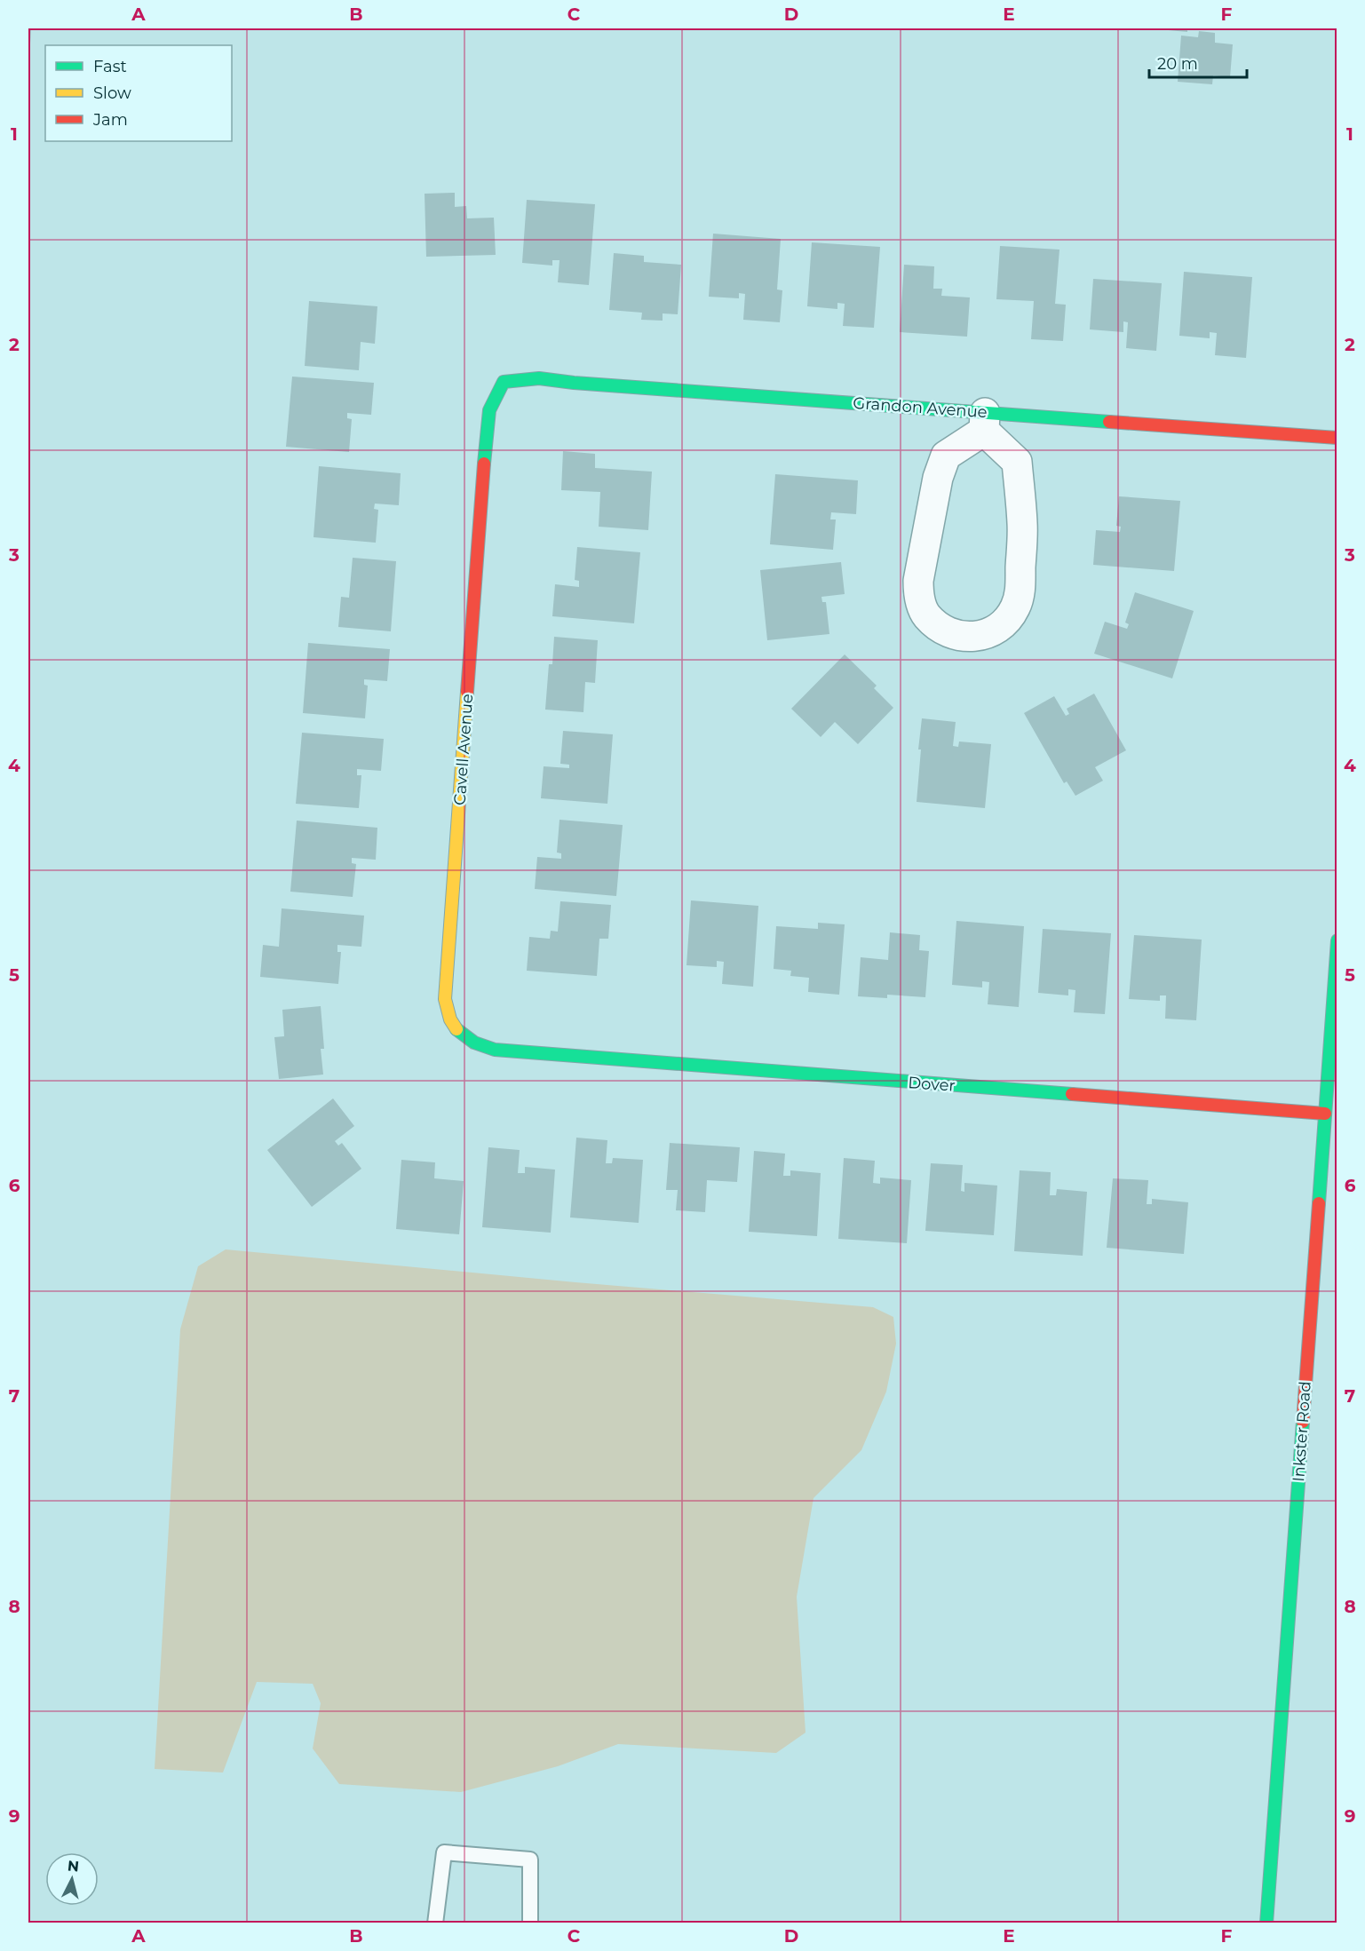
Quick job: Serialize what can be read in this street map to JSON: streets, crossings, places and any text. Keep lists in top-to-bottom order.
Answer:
{
  "streets": {
    "street": [
      "Grandon Avenue",
      "Cavell Avenue",
      "Dover",
      "Inkster Road"
    ]
  },
  "crossings": [
    ["Grandon Avenue", "Cavell Avenue"],
    ["Cavell Avenue", "Dover"],
    ["Dover", "Inkster Road"]
  ],
  "legend": ["Fast", "Slow", "Jam"],
  "scale_bar": "20 m",
  "north": "top",
  "grid": {
    "columns": [
      "A",
      "B",
      "C",
      "D",
      "E",
      "F"
    ],
    "rows": [
      "1",
      "2",
      "3",
      "4",
      "5",
      "6",
      "7",
      "8",
      "9"
    ]
  }
}
